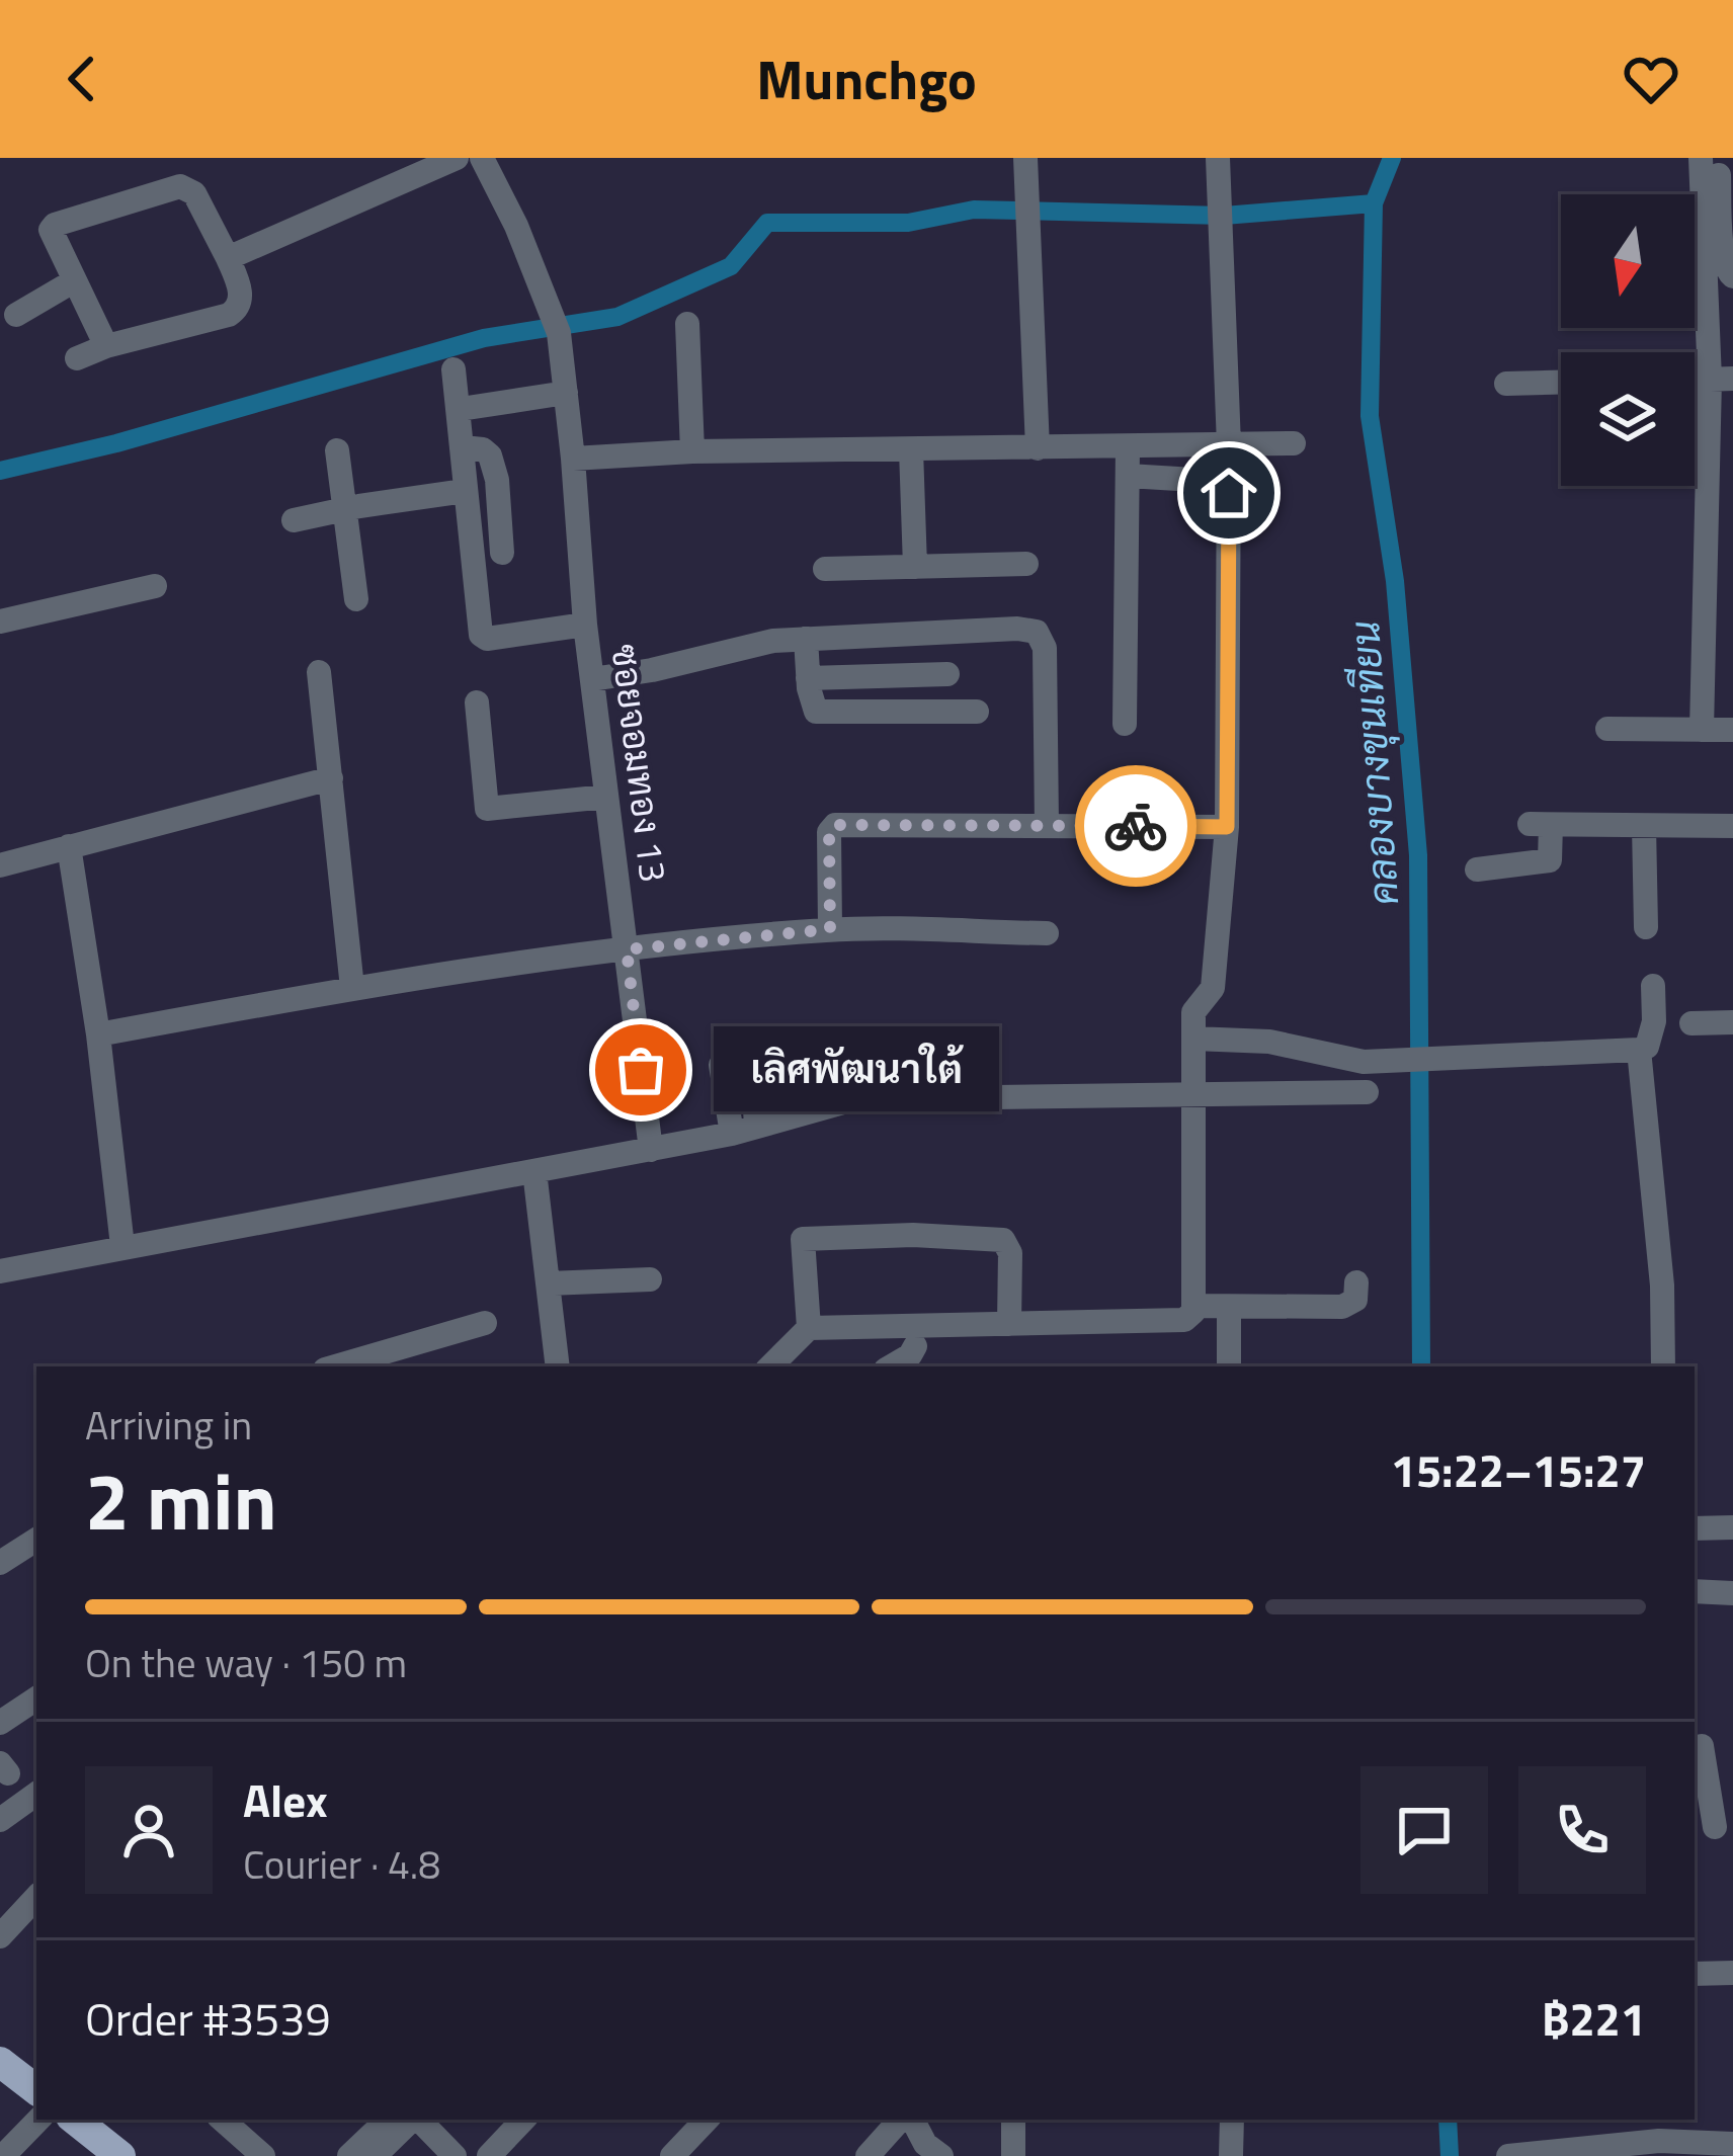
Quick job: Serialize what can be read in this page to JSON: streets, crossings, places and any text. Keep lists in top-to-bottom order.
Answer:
{
  "streets": {
    "street": ["ซอยจอมทอง 13"]
  },
  "water": ["คลองบางขุนเทียน"],
  "places": ["เลิศพัฒนาใต้"],
  "north": "bottom",
  "page": {
    "header": "Munchgo",
    "bubble": "เลิศพัฒนาใต้",
    "heading": ["2 min", "Arriving in", "15:22–15:27"],
    "panel": [
      "Alex",
      "Courier · 4.8",
      "Order #3539",
      "฿221"
    ],
    "bar": "On the way · 150 m"
  }
}
